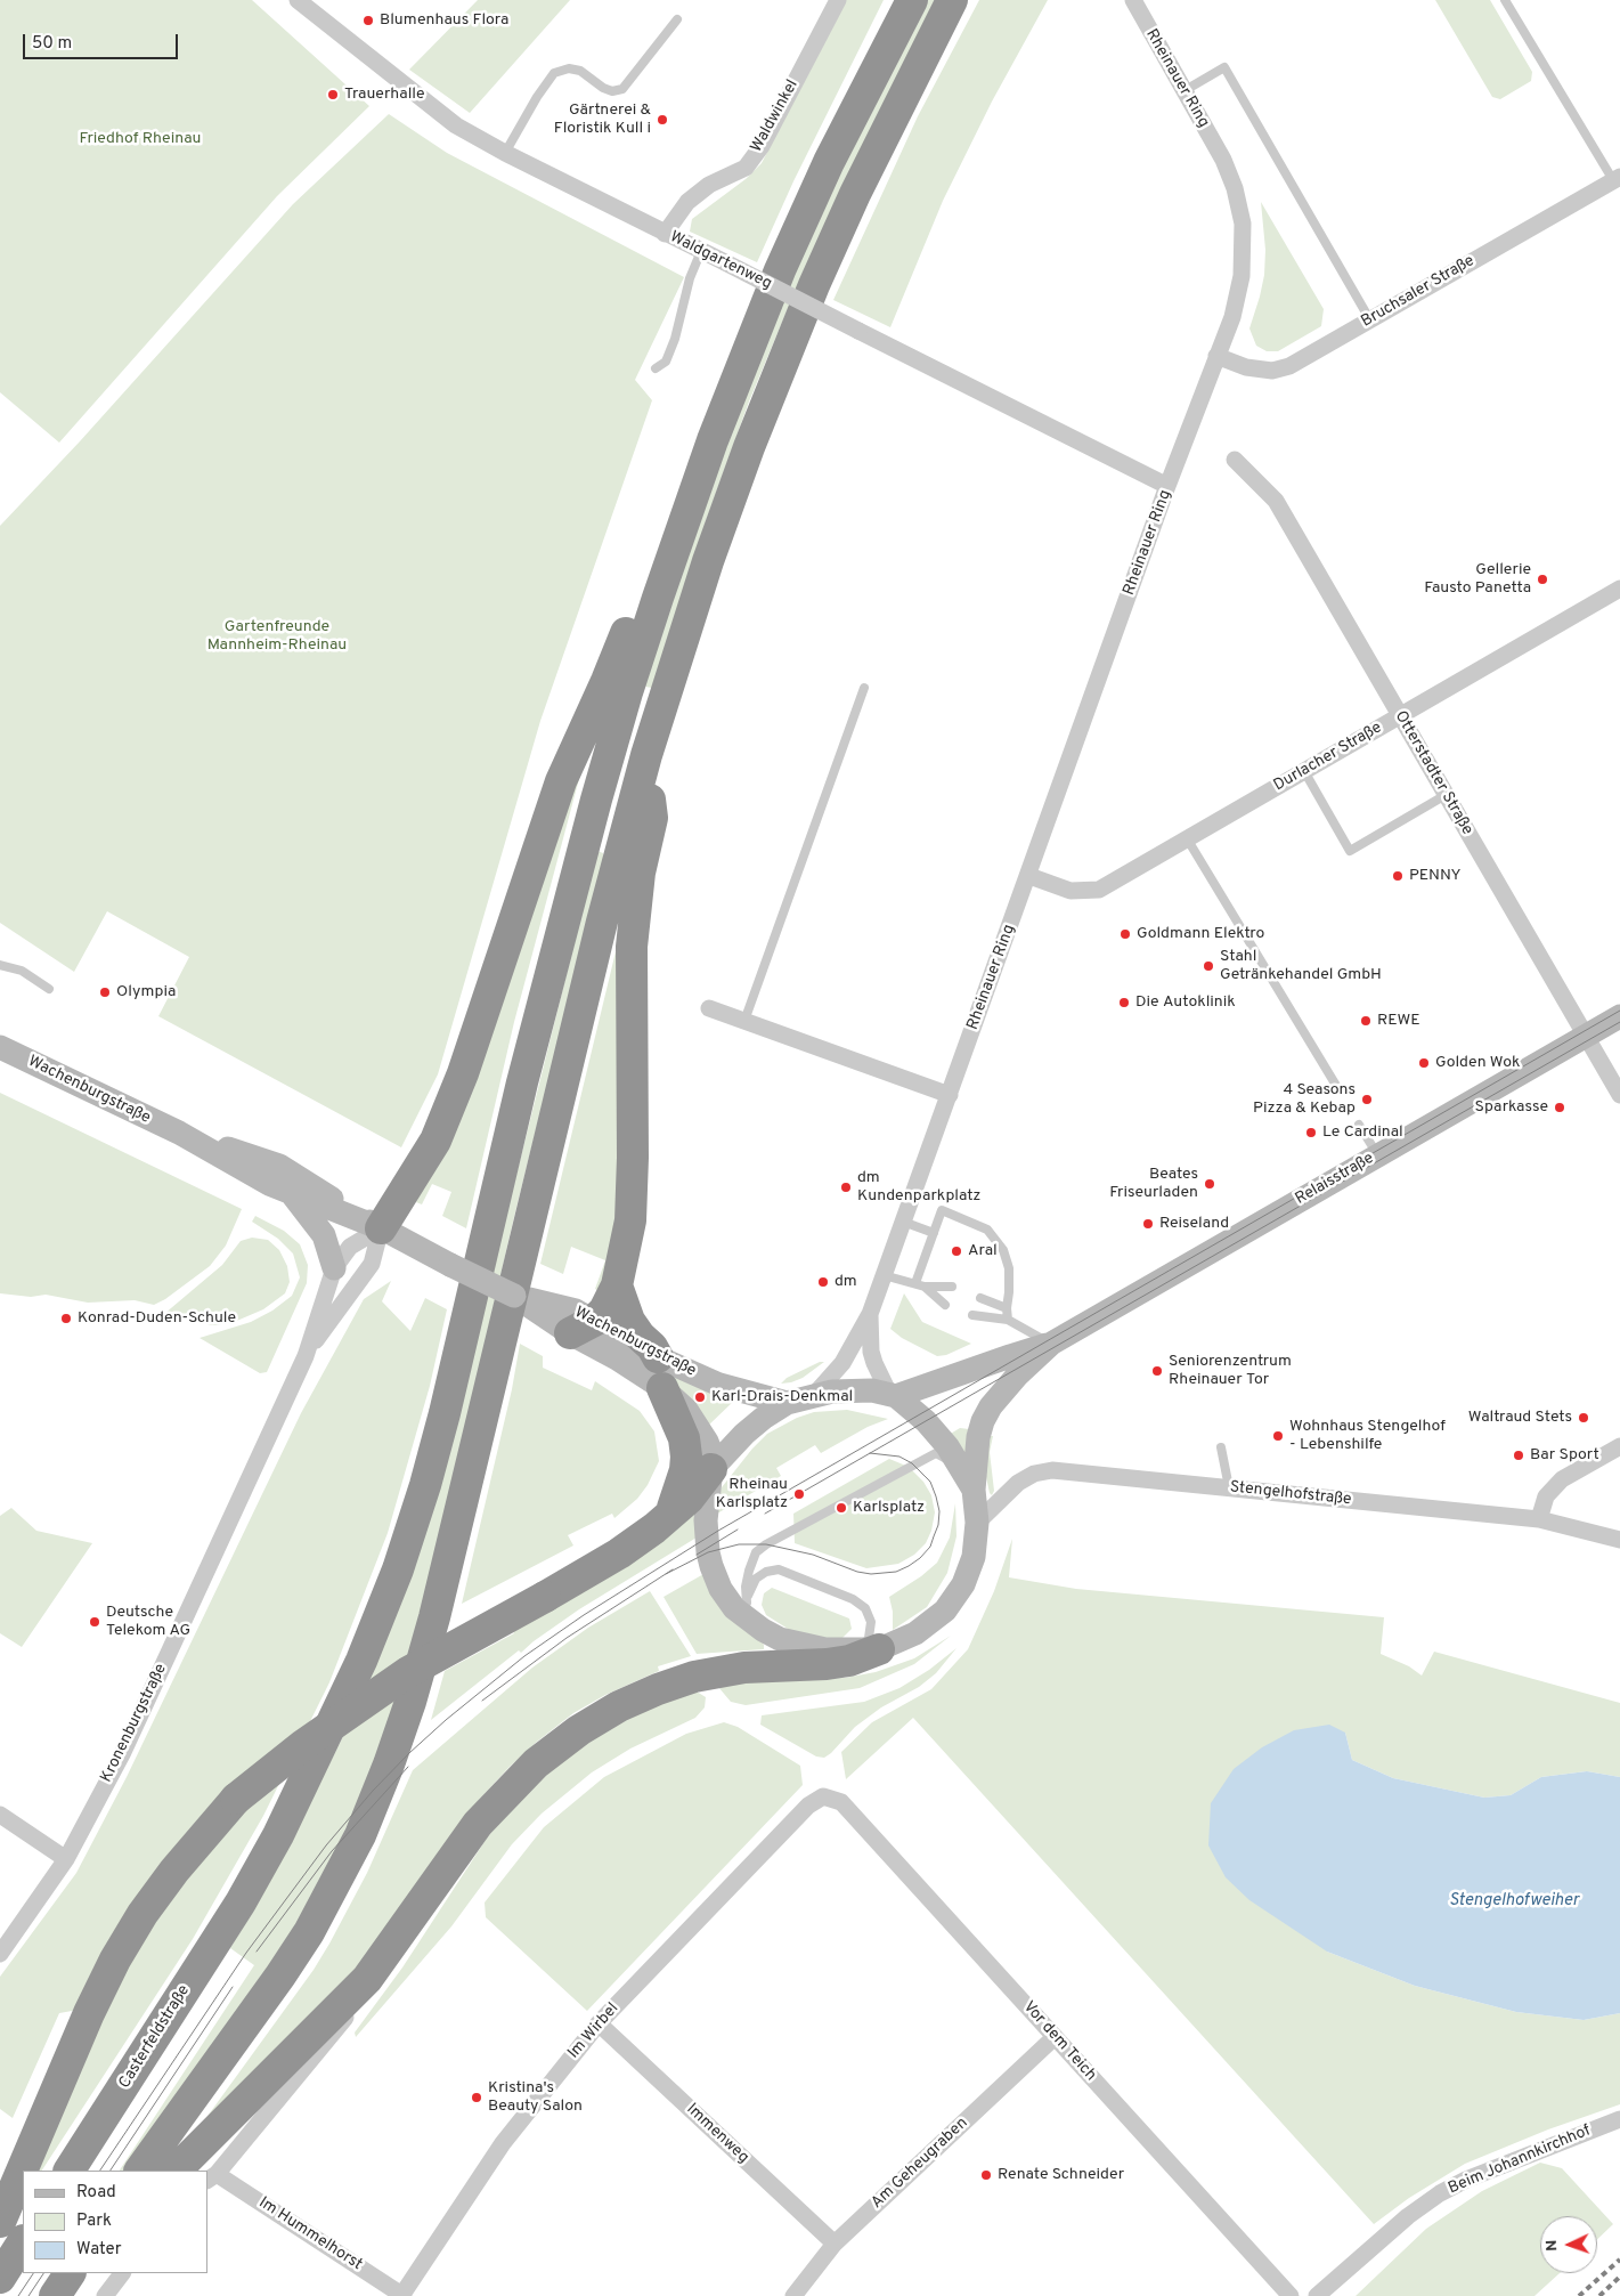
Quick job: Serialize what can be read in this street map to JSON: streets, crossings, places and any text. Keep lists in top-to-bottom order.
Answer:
{
  "streets": {
    "highway": ["Casterfeldstraße"],
    "main road": ["Wachenburgstraße", "Relaisstraße"],
    "street": [
      "Rheinauer Ring",
      "Waldwinkel",
      "Waldgartenweg",
      "Bruchsaler Straße",
      "Durlacher Straße",
      "Otterstadter Straße",
      "Stengelhofstraße",
      "Kronenburgstraße",
      "Im Wirbel",
      "Vor dem Teich",
      "Immenweg",
      "Beim Johannkirchhof",
      "Am Geheugraben",
      "Im Hummelhorst"
    ]
  },
  "crossings": [
    ["Rheinauer Ring", "Waldgartenweg"],
    ["Rheinauer Ring", "Bruchsaler Straße"],
    ["Rheinauer Ring", "Durlacher Straße"],
    ["Rheinauer Ring", "Relaisstraße"],
    ["Waldwinkel", "Waldgartenweg"],
    ["Durlacher Straße", "Otterstadter Straße"],
    ["Otterstadter Straße", "Relaisstraße"],
    ["Wachenburgstraße", "Kronenburgstraße"],
    ["Im Wirbel", "Vor dem Teich"],
    ["Im Wirbel", "Immenweg"],
    ["Im Wirbel", "Im Hummelhorst"],
    ["Vor dem Teich", "Am Geheugraben"],
    ["Immenweg", "Am Geheugraben"]
  ],
  "water": ["Stengelhofweiher"],
  "parks": ["Friedhof Rheinau", "Gartenfreunde Mannheim-Rheinau"],
  "places": [
    "Blumenhaus Flora",
    "Trauerhalle",
    "Gärtnerei & Floristik Kull i",
    "Gellerie Fausto Panetta",
    "PENNY",
    "Goldmann Elektro",
    "Stahl Getränkehandel GmbH",
    "Olympia",
    "Die Autoklinik",
    "REWE",
    "Golden Wok",
    "4 Seasons Pizza & Kebap",
    "Sparkasse",
    "Le Cardinal",
    "Beates Friseurladen",
    "dm Kundenparkplatz",
    "Reiseland",
    "Aral",
    "dm",
    "Konrad-Duden-Schule",
    "Seniorenzentrum Rheinauer Tor",
    "Karl-Drais-Denkmal",
    "Waltraud Stets",
    "Wohnhaus Stengelhof - Lebenshilfe",
    "Bar Sport",
    "Rheinau Karlsplatz",
    "Karlsplatz",
    "Deutsche Telekom AG",
    "Kristina's Beauty Salon",
    "Renate Schneider"
  ],
  "legend": ["Road", "Park", "Water"],
  "scale_bar": "50 m",
  "north": "left"
}
